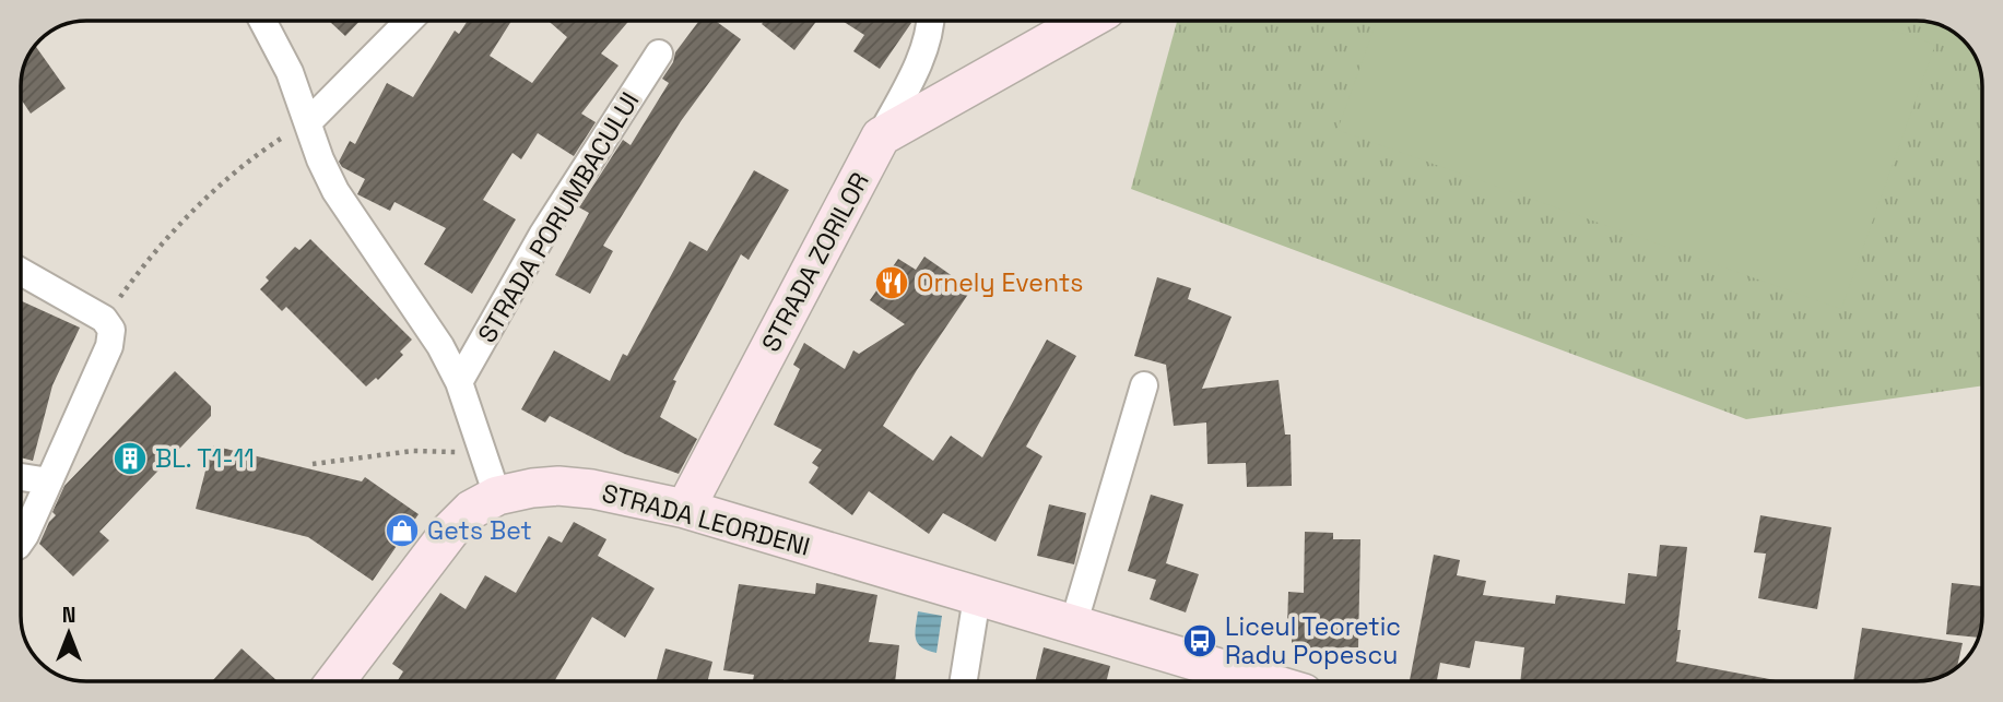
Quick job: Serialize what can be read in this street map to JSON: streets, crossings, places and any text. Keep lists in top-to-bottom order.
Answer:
{
  "streets": {
    "main road": ["STRADA ZORILOR", "STRADA LEORDENI"],
    "street": ["STRADA PORUMBACULUI"]
  },
  "crossings": [
    ["STRADA PORUMBACULUI", "STRADA LEORDENI"],
    ["STRADA ZORILOR", "STRADA LEORDENI"]
  ],
  "places": {
    "restaurant": ["Ornely Events"],
    "building": ["BL. T1-11"],
    "shop": ["Gets Bet"],
    "bus stop": ["Liceul Teoretic Radu Popescu"]
  },
  "north": "top"
}
